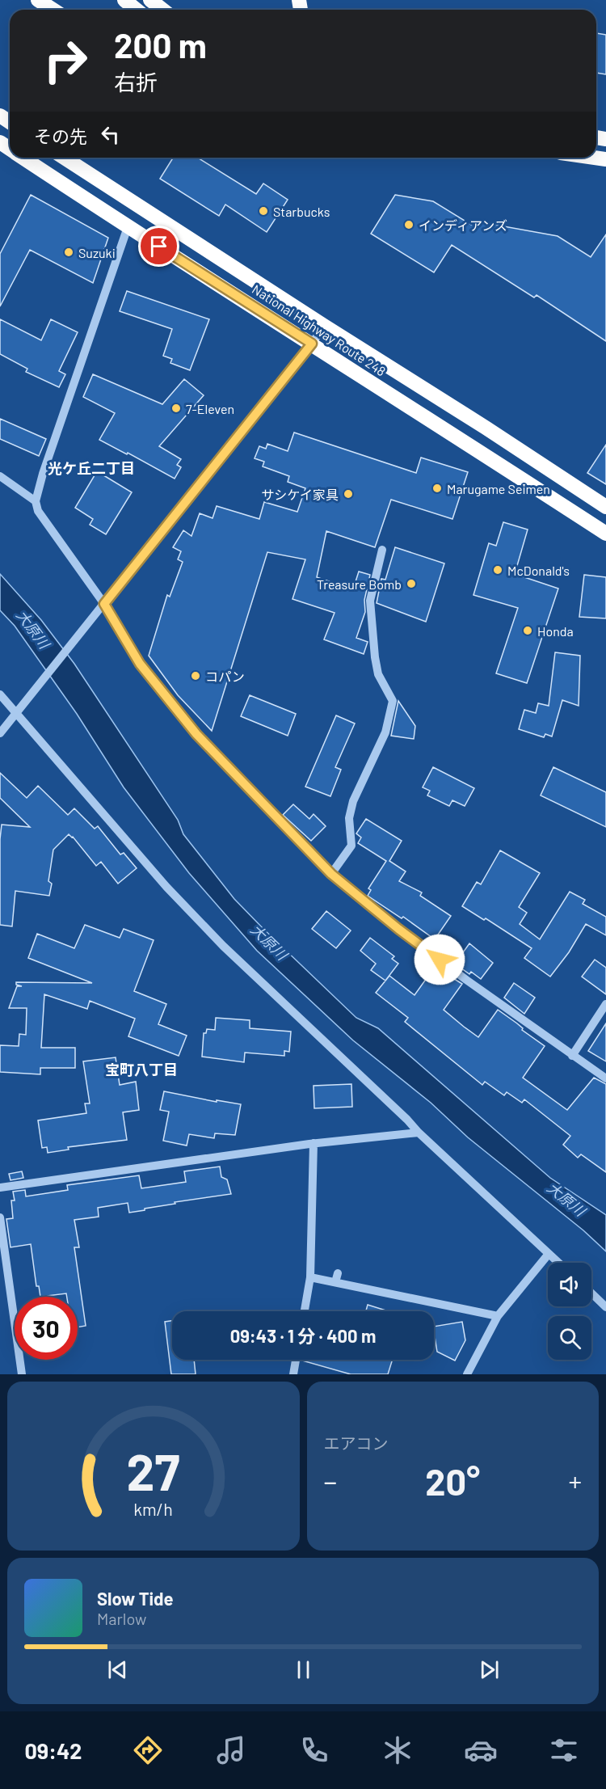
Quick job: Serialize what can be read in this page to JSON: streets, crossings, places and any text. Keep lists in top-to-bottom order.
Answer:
{
  "streets": {
    "highway": ["National Highway Route 248"]
  },
  "districts": ["光ケ丘二丁目", "宝町八丁目"],
  "water": ["大原川"],
  "places": [
    "Starbucks",
    "インディアンズ",
    "Suzuki",
    "7-Eleven",
    "Marugame Seimen",
    "サシケイ家具",
    "McDonald's",
    "Treasure Bomb",
    "Honda",
    "コパン"
  ],
  "page": {
    "turn": ["200 m", "右折"],
    "then": "その先",
    "limit": "30",
    "trip": "09:43 · 1 分 · 400 m",
    "tile": "エアコン",
    "heat": ["−", "20°", "+"],
    "song": ["Slow Tide", "Marlow"],
    "tabs": "09:42",
    "gauge": ["27", "km/h"]
  }
}
